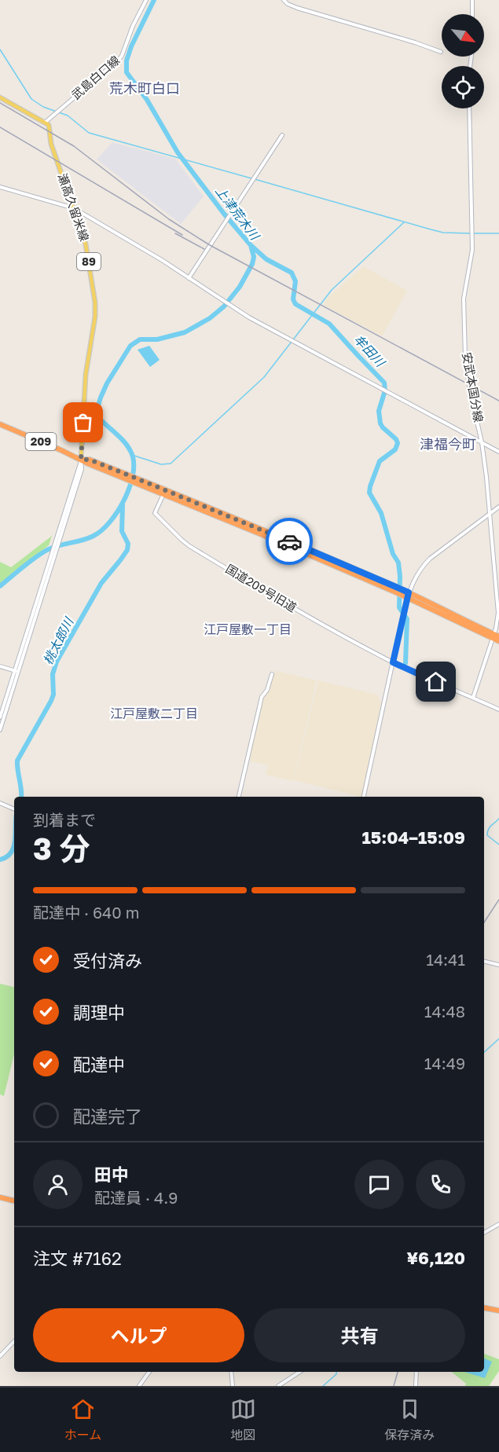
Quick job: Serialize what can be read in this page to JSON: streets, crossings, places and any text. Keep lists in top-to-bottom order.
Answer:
{
  "streets": {
    "highway": ["209"],
    "main road": ["瀬高久留米線", "89"],
    "street": ["武島白口線", "安武本国分線", "国道209号旧道"]
  },
  "crossings": [
    ["武島白口線", "瀬高久留米線"],
    ["瀬高久留米線", "209"],
    ["安武本国分線", "209"],
    ["209", "国道209号旧道"]
  ],
  "districts": [
    "荒木町白口",
    "津福今町",
    "江戸屋敷一丁目",
    "江戸屋敷二丁目"
  ],
  "water": ["上津荒木川", "牟田川", "桃太郎川"],
  "north": "bottom right",
  "page": {
    "heading": ["3 分", "到着まで", "15:04–15:09"],
    "panel": [
      "田中",
      "配達員 · 4.9",
      "注文 #7162",
      "¥6,120"
    ],
    "bar": "配達中 · 640 m",
    "list": [
      ["受付済み", "14:41"],
      ["調理中", "14:48"],
      ["配達中", "14:49"],
      "配達完了"
    ],
    "buttons": ["ヘルプ", "共有"],
    "tabs": ["ホーム", "地図", "保存済み"]
  }
}
